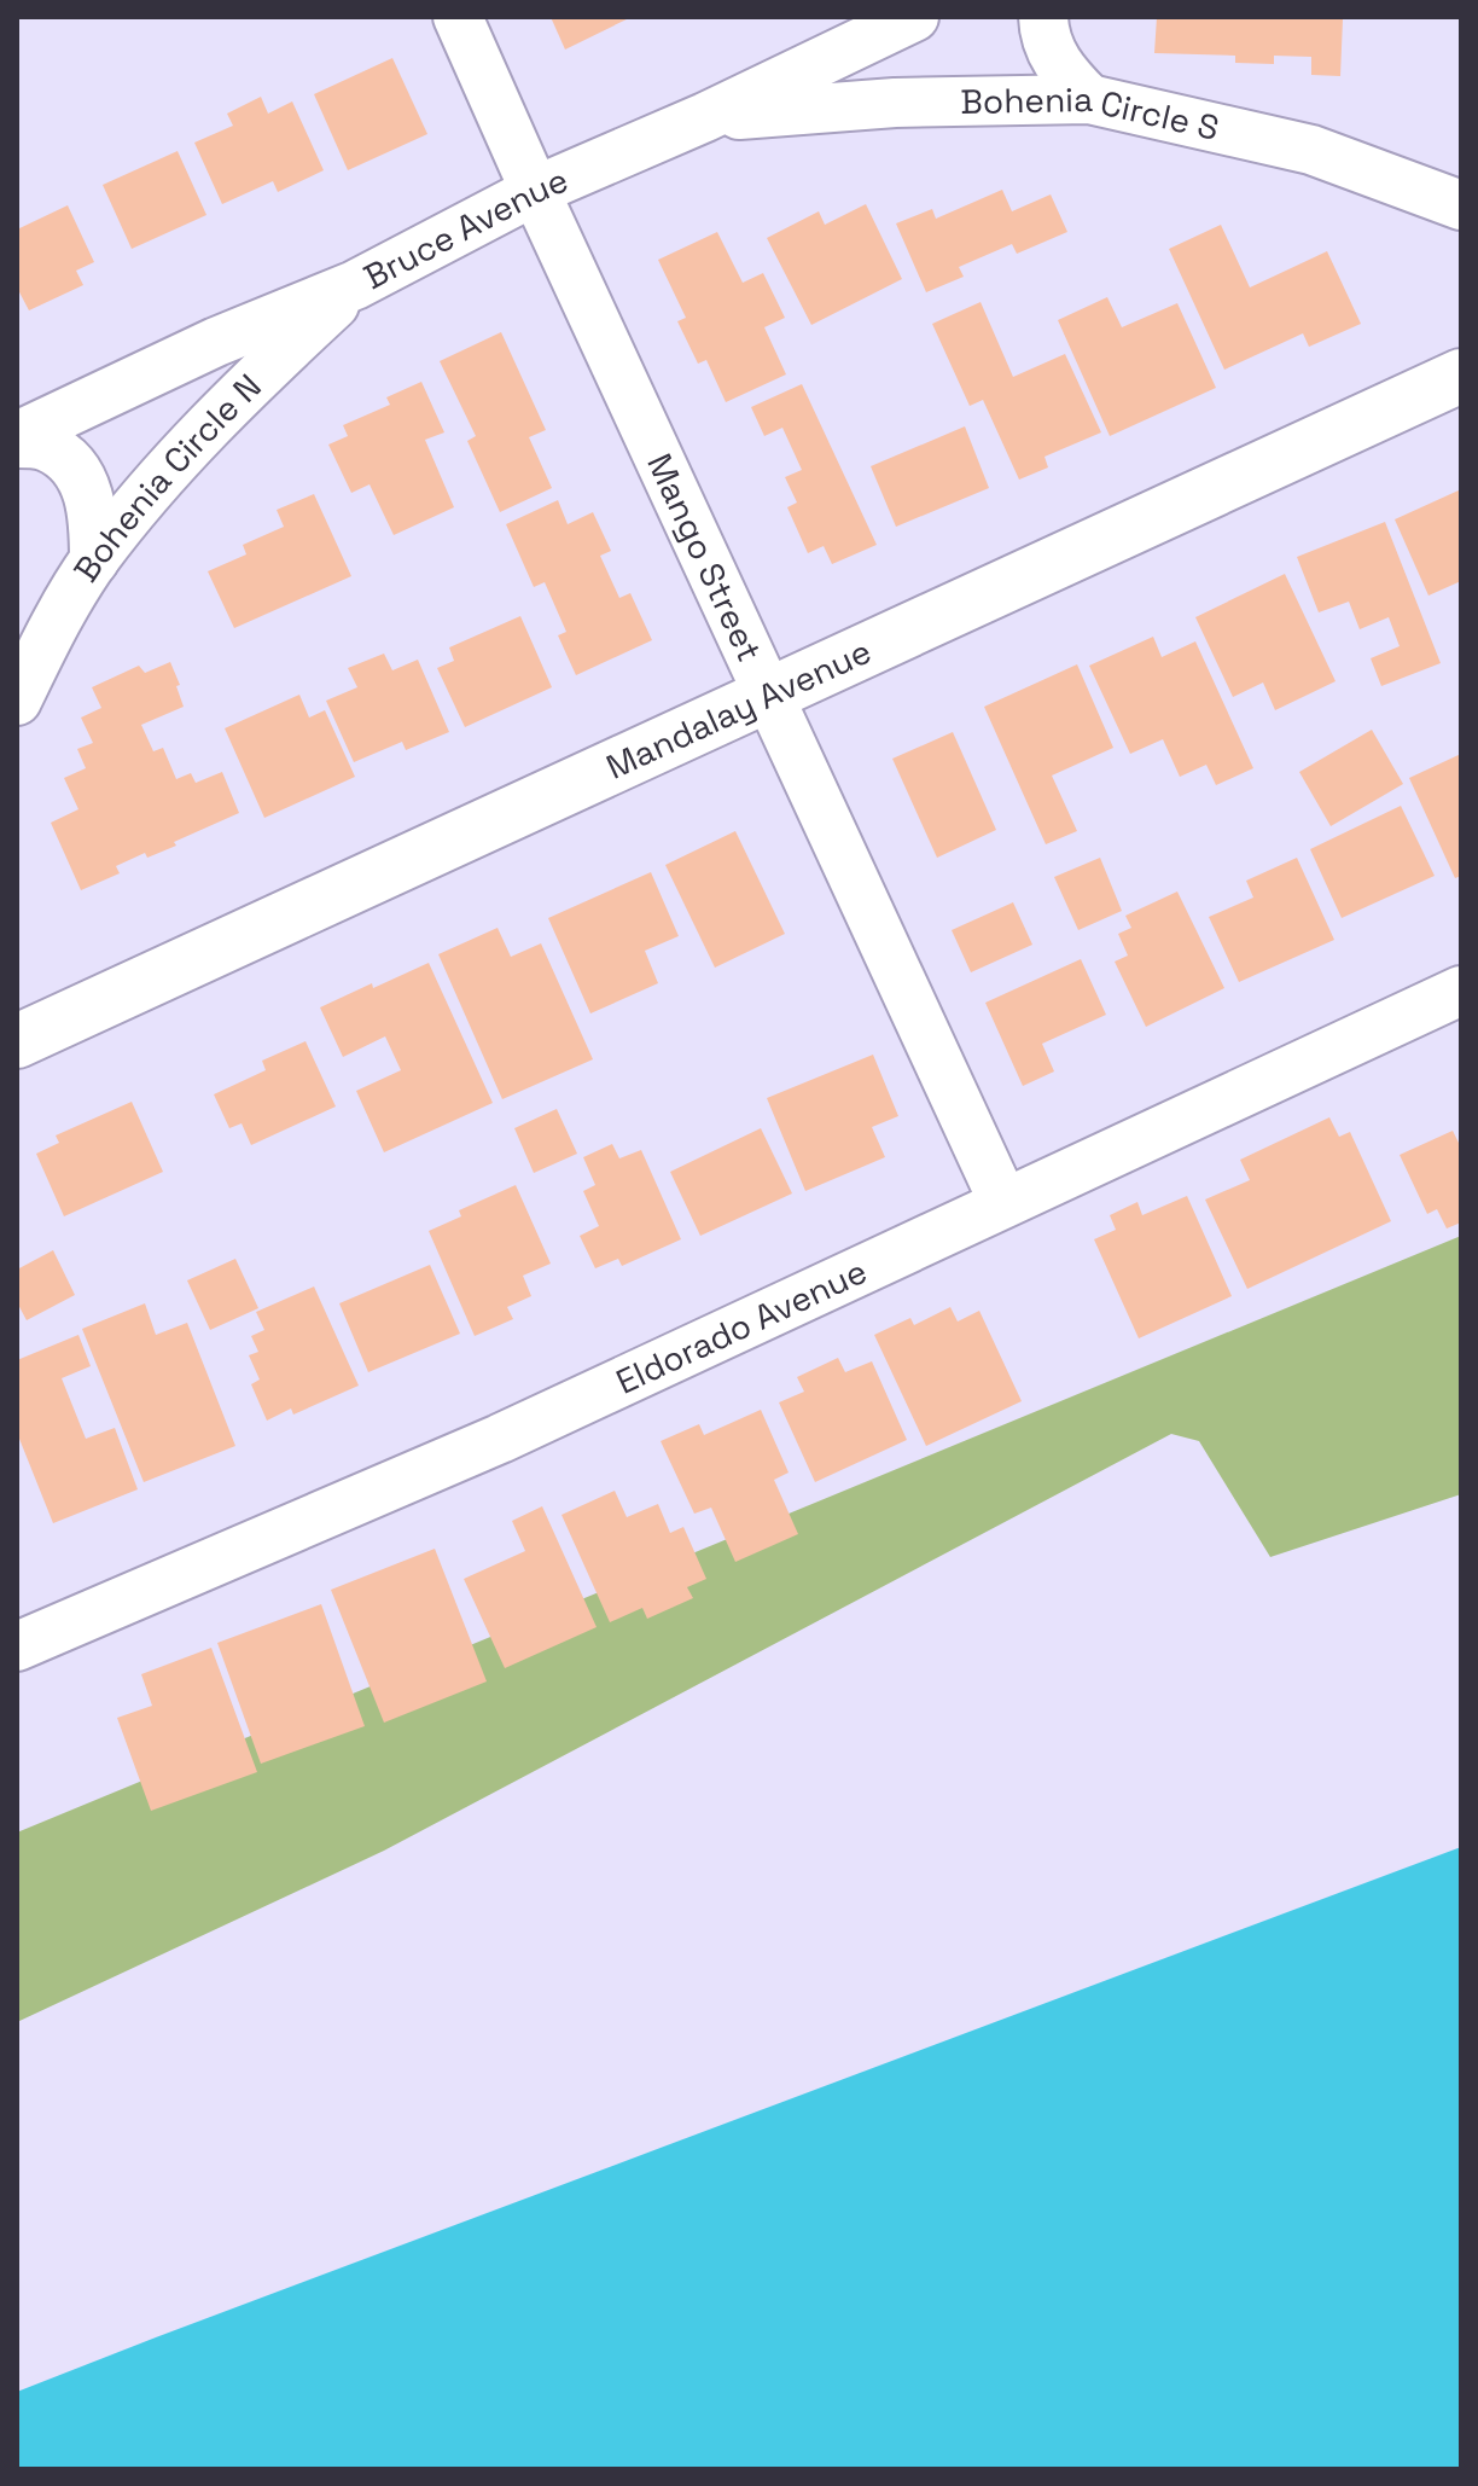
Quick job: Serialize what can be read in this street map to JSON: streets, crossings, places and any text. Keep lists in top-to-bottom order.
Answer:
{
  "streets": {
    "street": [
      "Bohenia Circle S",
      "Bruce Avenue",
      "Bohenia Circle N",
      "Mango Street",
      "Mandalay Avenue",
      "Eldorado Avenue"
    ]
  },
  "crossings": [
    ["Bohenia Circle S", "Bruce Avenue"],
    ["Bruce Avenue", "Bohenia Circle N"],
    ["Bruce Avenue", "Mango Street"],
    ["Mango Street", "Mandalay Avenue"],
    ["Mango Street", "Eldorado Avenue"]
  ]
}
